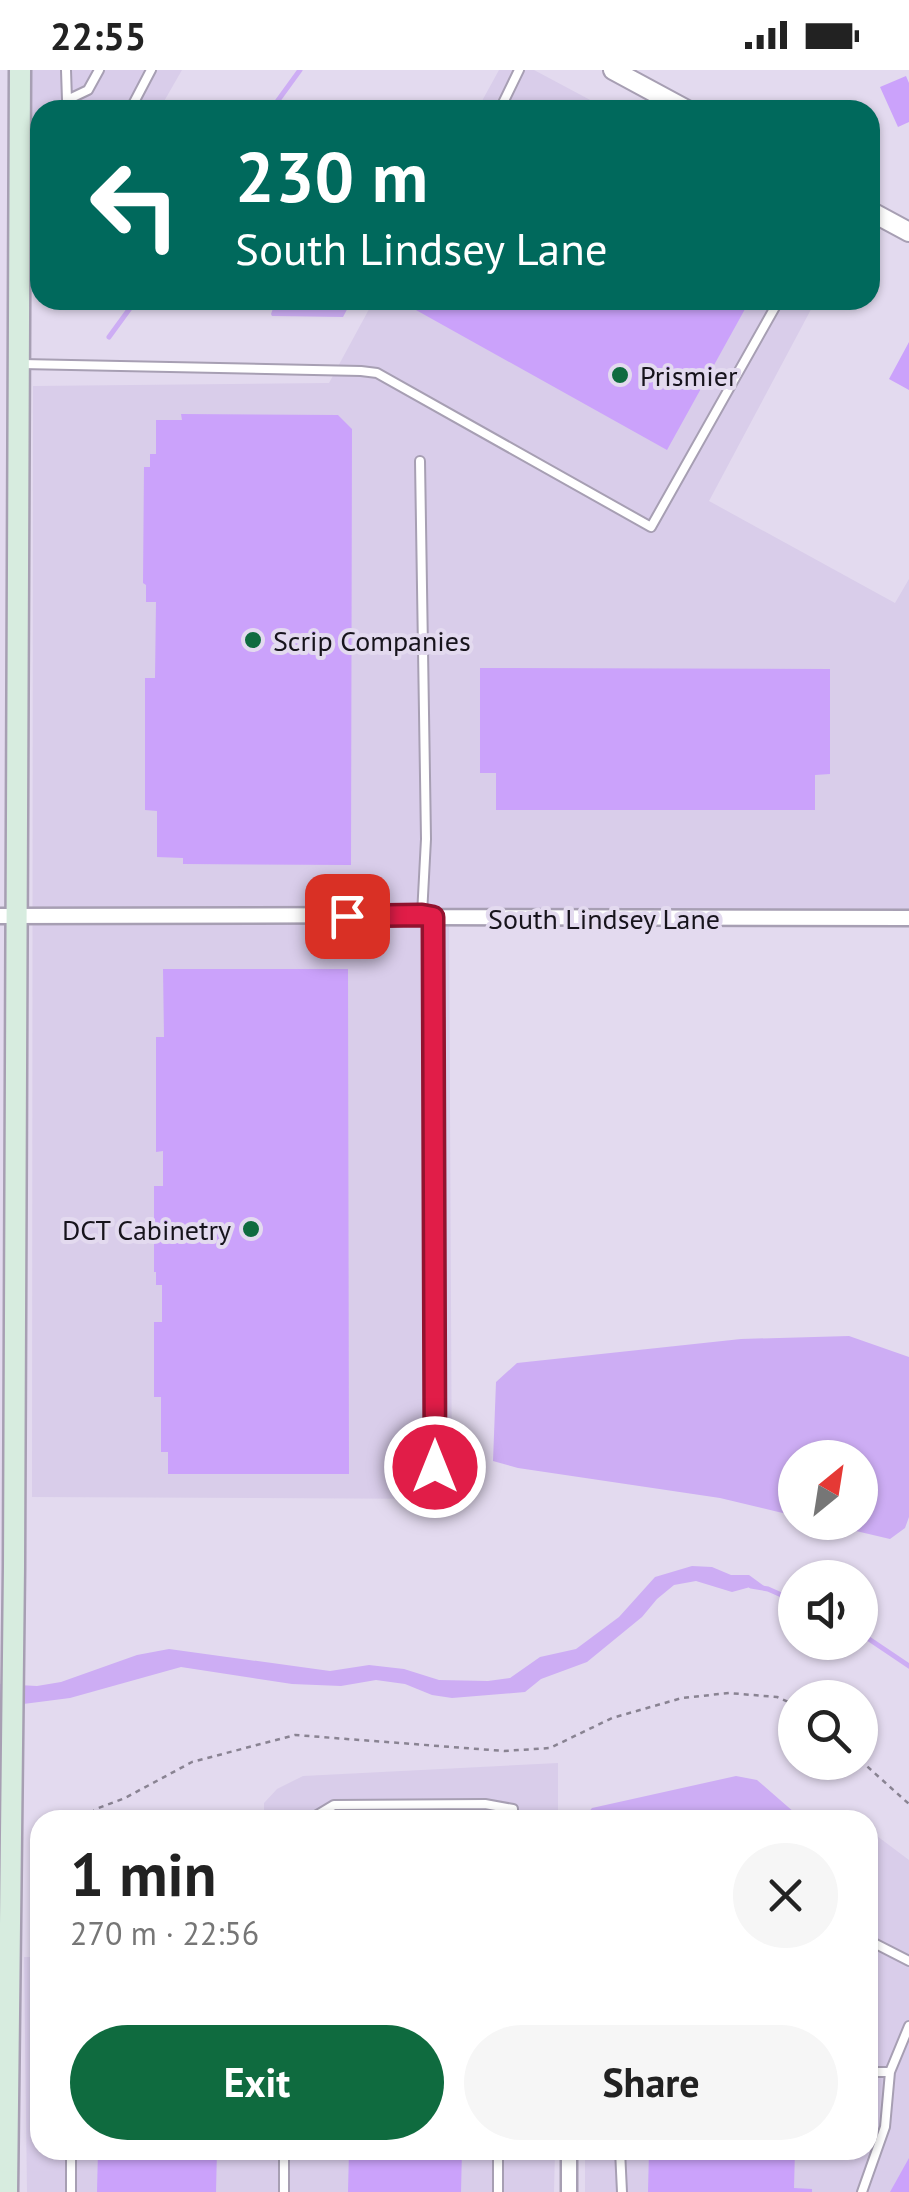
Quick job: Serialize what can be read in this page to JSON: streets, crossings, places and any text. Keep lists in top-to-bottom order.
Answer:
{
  "streets": {
    "street": ["South Lindsey Lane"]
  },
  "places": ["Prismier", "Scrip Companies", "DCT Cabinetry"],
  "north": "top right",
  "page": {
    "status": "22:55",
    "turn": ["230 m", "South Lindsey Lane"],
    "heading": ["1 min", "270 m · 22:56"],
    "buttons": ["Exit", "Share"]
  }
}
